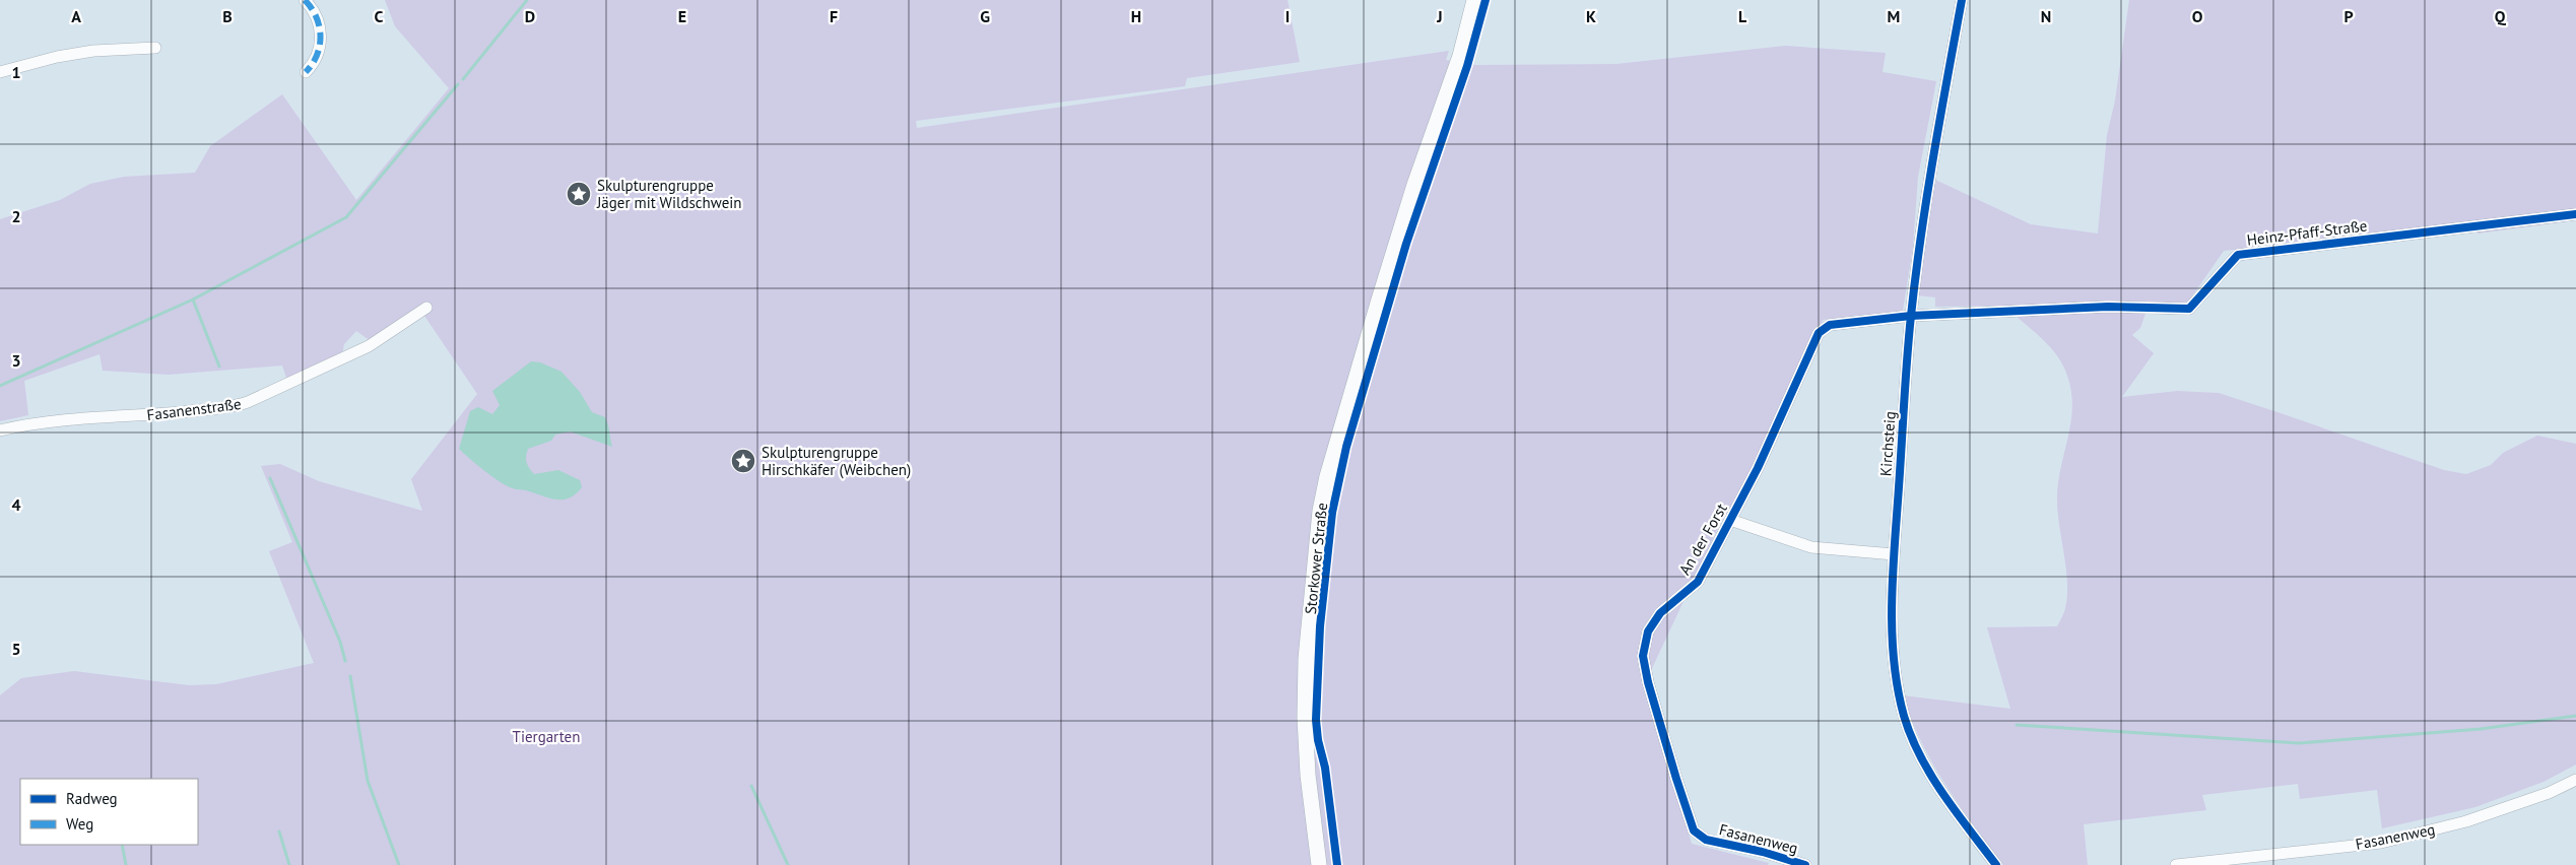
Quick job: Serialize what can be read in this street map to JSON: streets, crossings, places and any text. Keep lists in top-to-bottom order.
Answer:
{
  "streets": {
    "main road": ["Storkower Straße"],
    "street": [
      "Heinz-Pfaff-Straße",
      "Fasanenstraße",
      "Kirchsteig",
      "An der Forst",
      "Fasanenweg"
    ]
  },
  "crossings": [
    ["Heinz-Pfaff-Straße", "Kirchsteig"],
    ["Heinz-Pfaff-Straße", "An der Forst"],
    ["Kirchsteig", "An der Forst"],
    ["An der Forst", "Fasanenweg"]
  ],
  "parks": ["Tiergarten"],
  "places": {
    "place": ["Skulpturengruppe Jäger mit Wildschwein", "Skulpturengruppe Hirschkäfer (Weibchen)"]
  },
  "legend": ["Radweg", "Weg"],
  "grid": {
    "columns": [
      "A",
      "B",
      "C",
      "D",
      "E",
      "F",
      "G",
      "H",
      "I",
      "J",
      "K",
      "L",
      "M",
      "N",
      "O",
      "P",
      "Q"
    ],
    "rows": [
      "1",
      "2",
      "3",
      "4",
      "5"
    ]
  }
}
